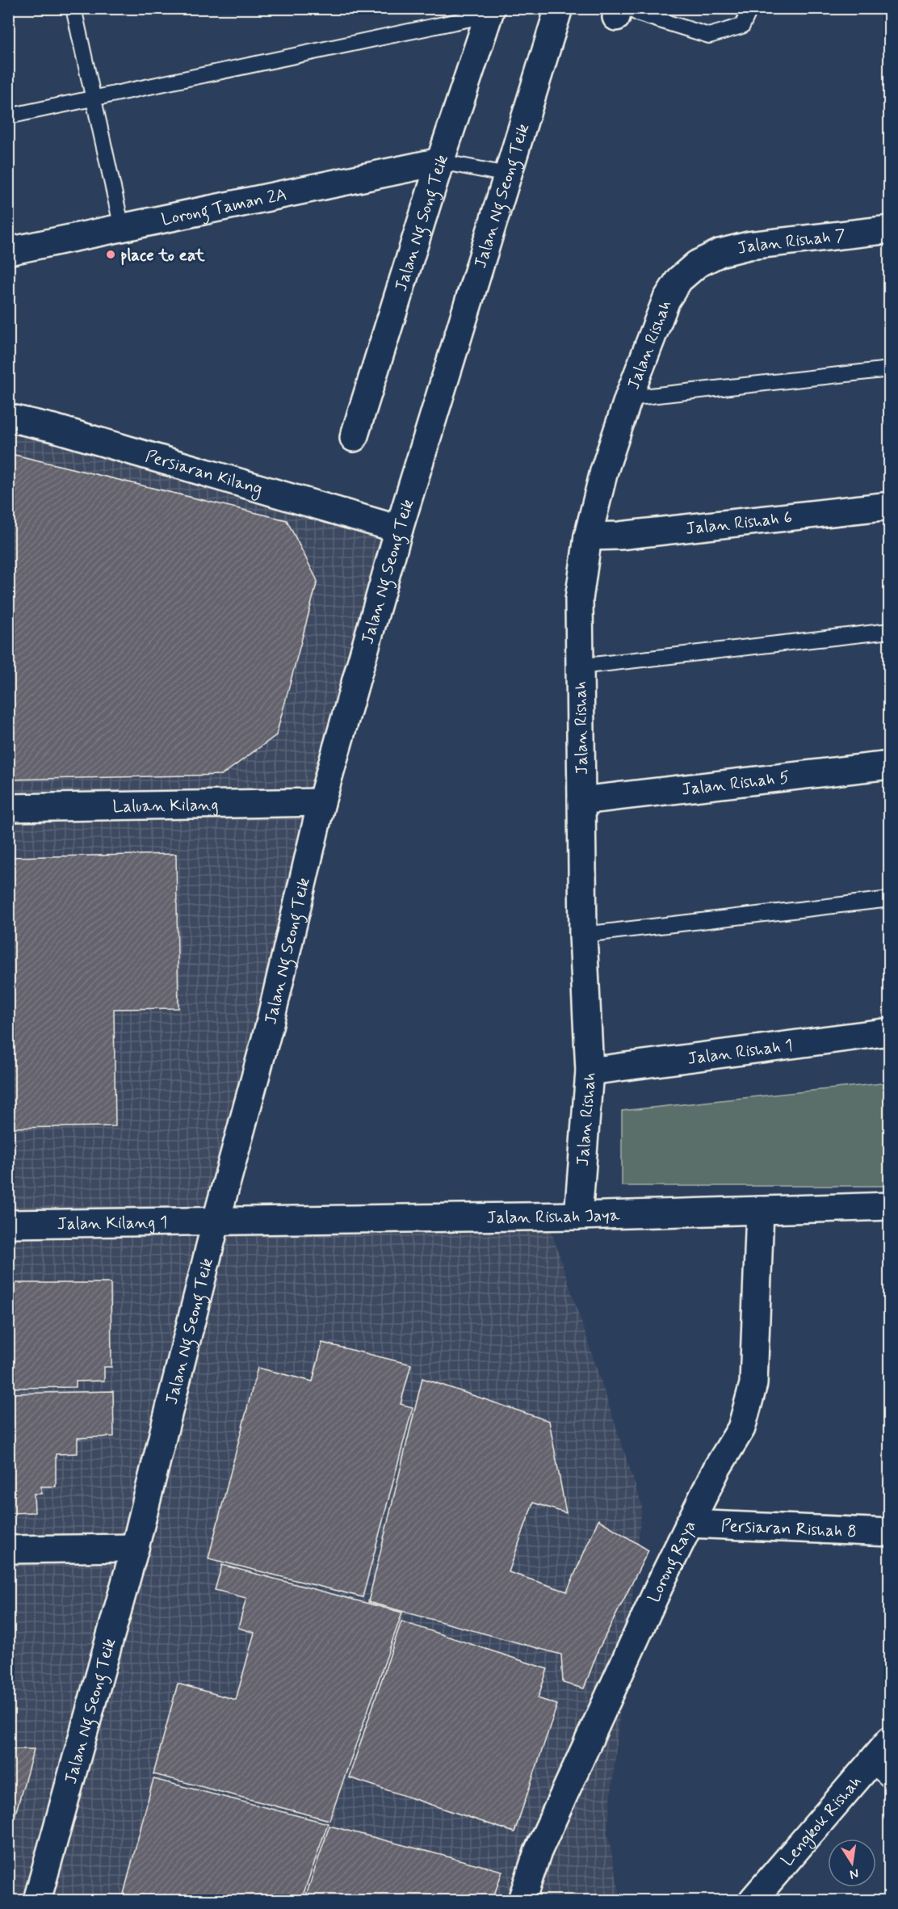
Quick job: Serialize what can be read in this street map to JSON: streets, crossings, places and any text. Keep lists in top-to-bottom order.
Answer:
{
  "streets": {
    "street": [
      "Jalan Ng Seong Teik",
      "Lorong Taman 2A",
      "Jalan Ng Song Teik",
      "Jalan Rishah 7",
      "Jalan Rishah",
      "Persiaran Kilang",
      "Jalan Rishah 6",
      "Jalan Rishah 5",
      "Laluan Kilang",
      "Jalan Rishah 1",
      "Jalan Rishah Jaya",
      "Jalan Kilang 1",
      "Persiaran Rishah 8",
      "Lorong Raya",
      "Lengkok Rishah"
    ]
  },
  "crossings": [
    ["Jalan Ng Seong Teik", "Persiaran Kilang"],
    ["Jalan Ng Seong Teik", "Laluan Kilang"],
    ["Jalan Ng Seong Teik", "Jalan Rishah Jaya"],
    ["Jalan Ng Seong Teik", "Jalan Kilang 1"],
    ["Lorong Taman 2A", "Jalan Ng Song Teik"],
    ["Jalan Rishah 7", "Jalan Rishah"],
    ["Jalan Rishah", "Jalan Rishah 6"],
    ["Jalan Rishah", "Jalan Rishah 5"],
    ["Jalan Rishah", "Jalan Rishah 1"],
    ["Jalan Rishah", "Jalan Rishah Jaya"],
    ["Jalan Rishah Jaya", "Jalan Kilang 1"],
    ["Jalan Rishah Jaya", "Lorong Raya"],
    ["Persiaran Rishah 8", "Lorong Raya"]
  ],
  "places": ["place to eat"],
  "north": "bottom"
}
